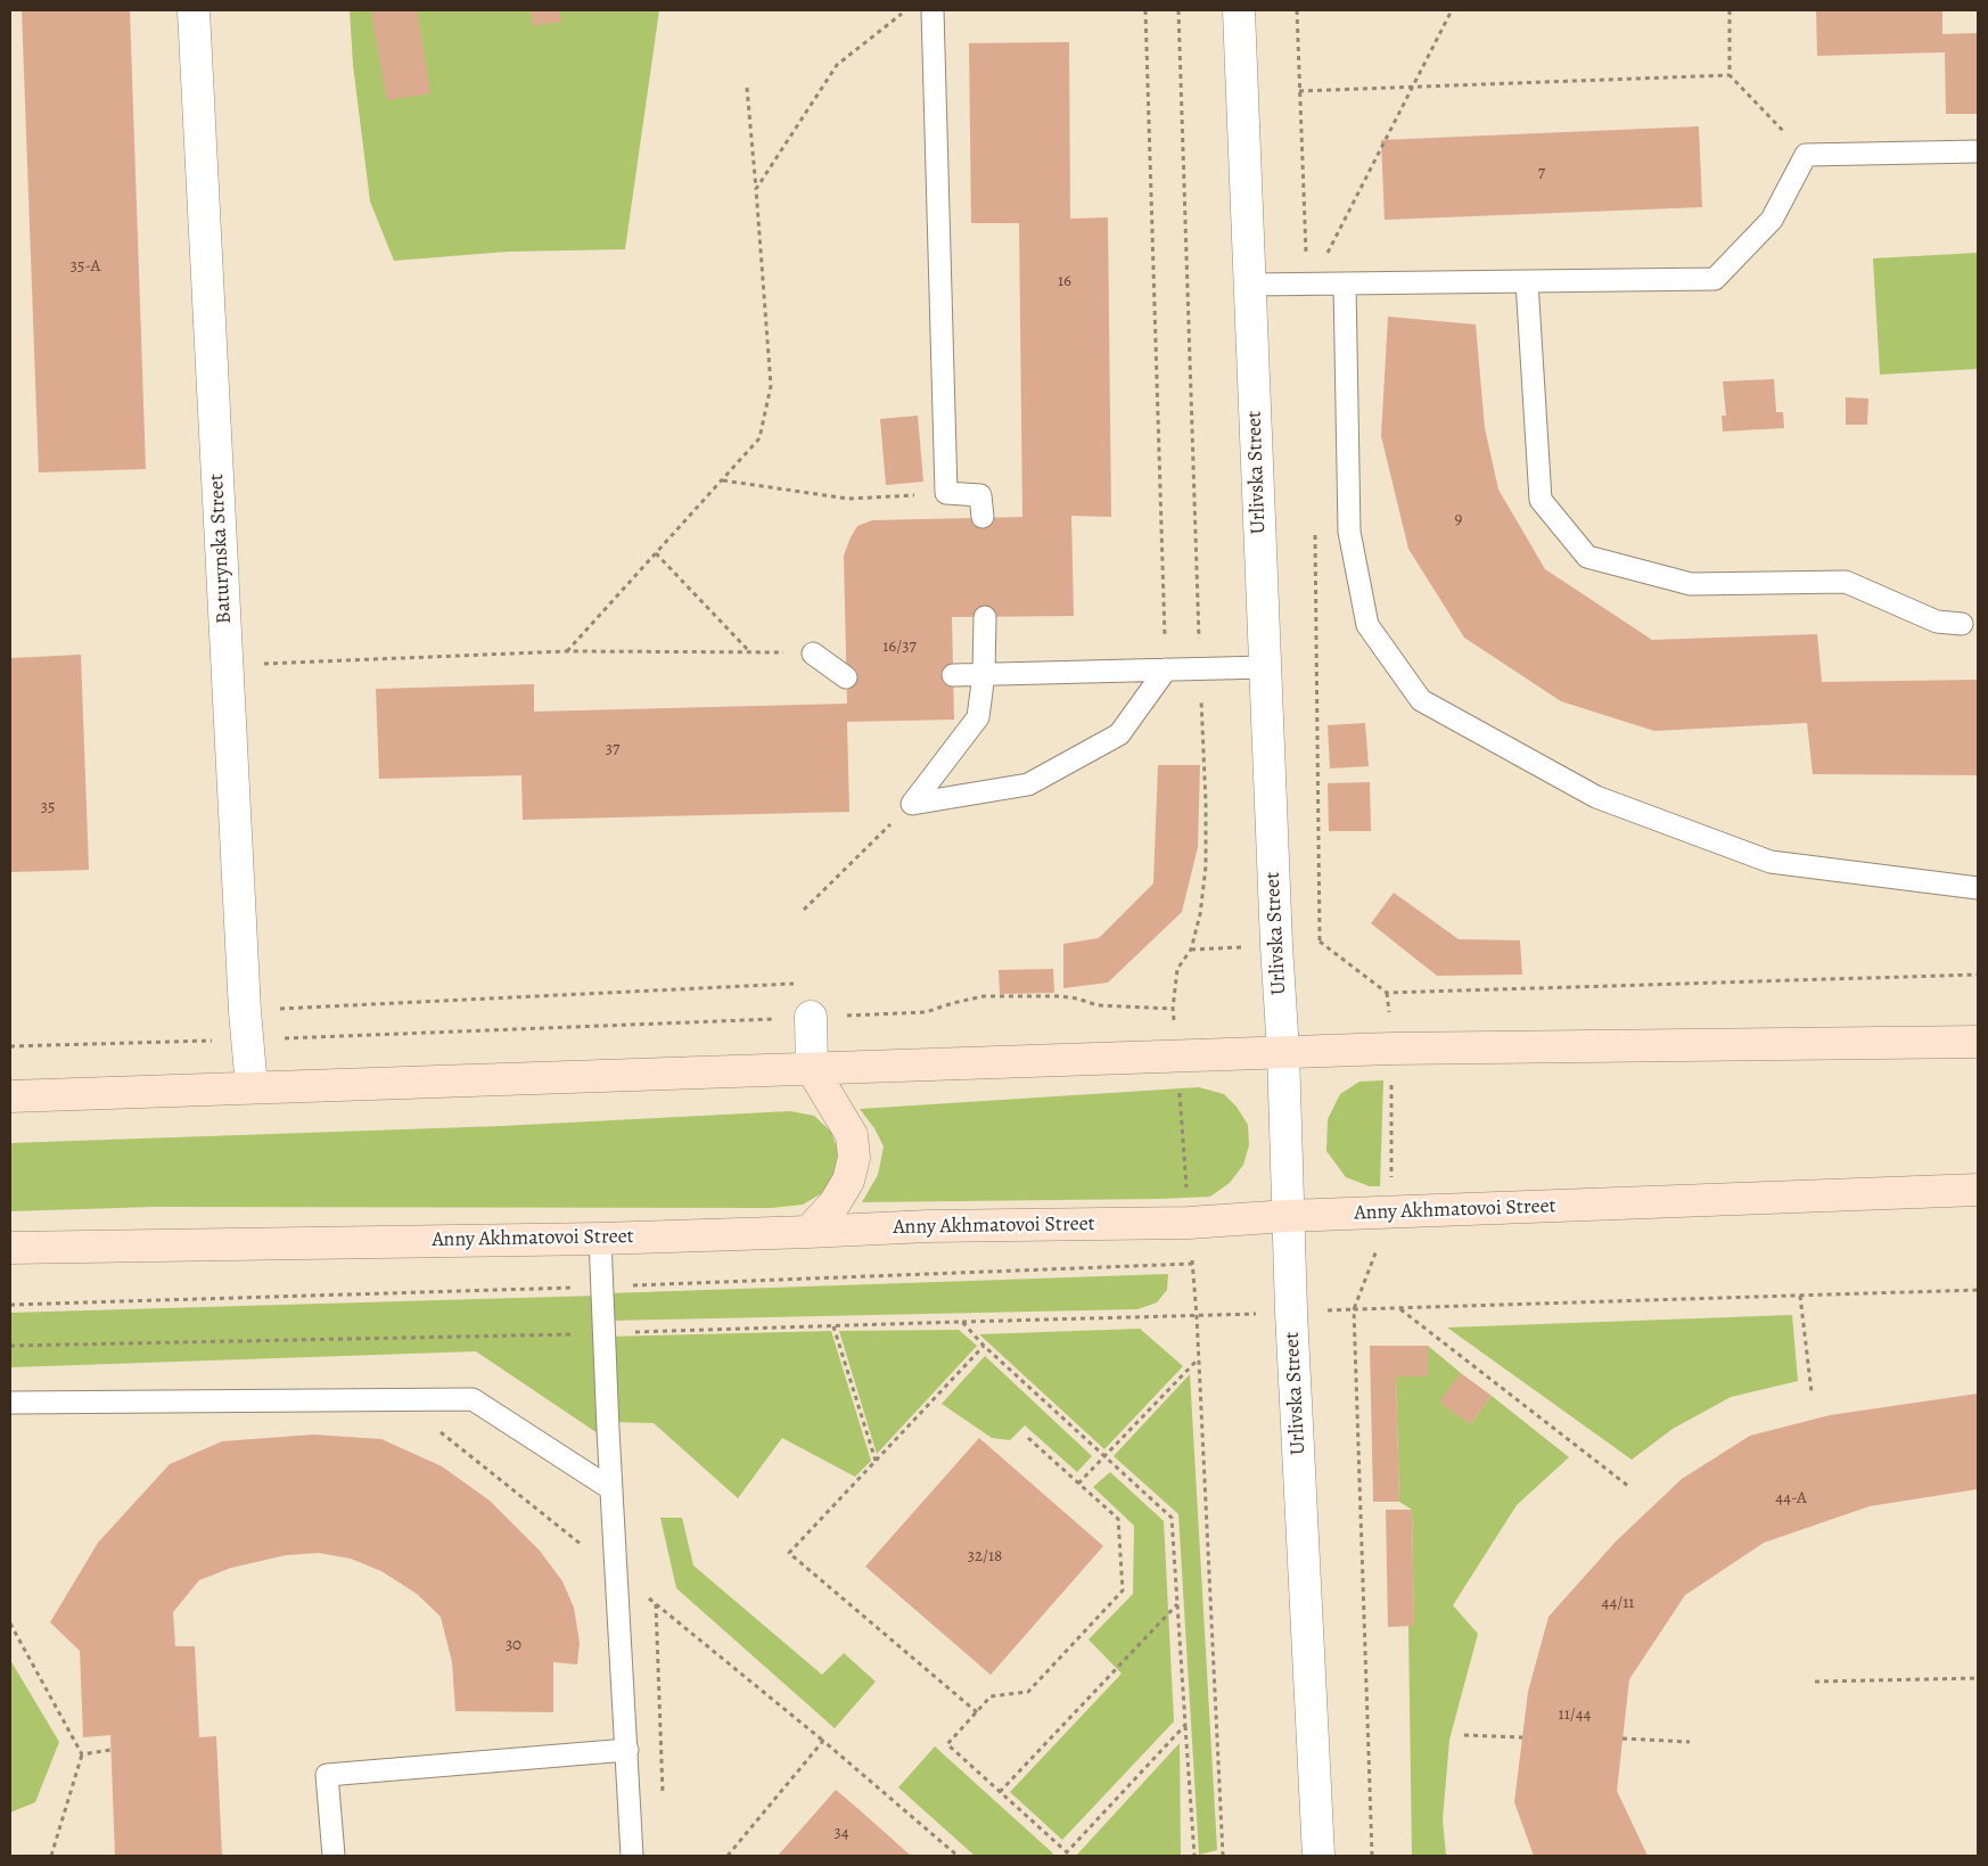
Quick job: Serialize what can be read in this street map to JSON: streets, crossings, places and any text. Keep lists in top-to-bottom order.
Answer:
{
  "streets": {
    "main road": ["Anny Akhmatovoi Street"],
    "street": ["Urlivska Street", "Baturynska Street"]
  },
  "crossings": [
    ["Urlivska Street", "Anny Akhmatovoi Street"]
  ],
  "house_numbers": [
    "7",
    "35-А",
    "16",
    "9",
    "16/37",
    "37",
    "35",
    "44-А",
    "32/18",
    "44/11",
    "30",
    "11/44",
    "34"
  ]
}
